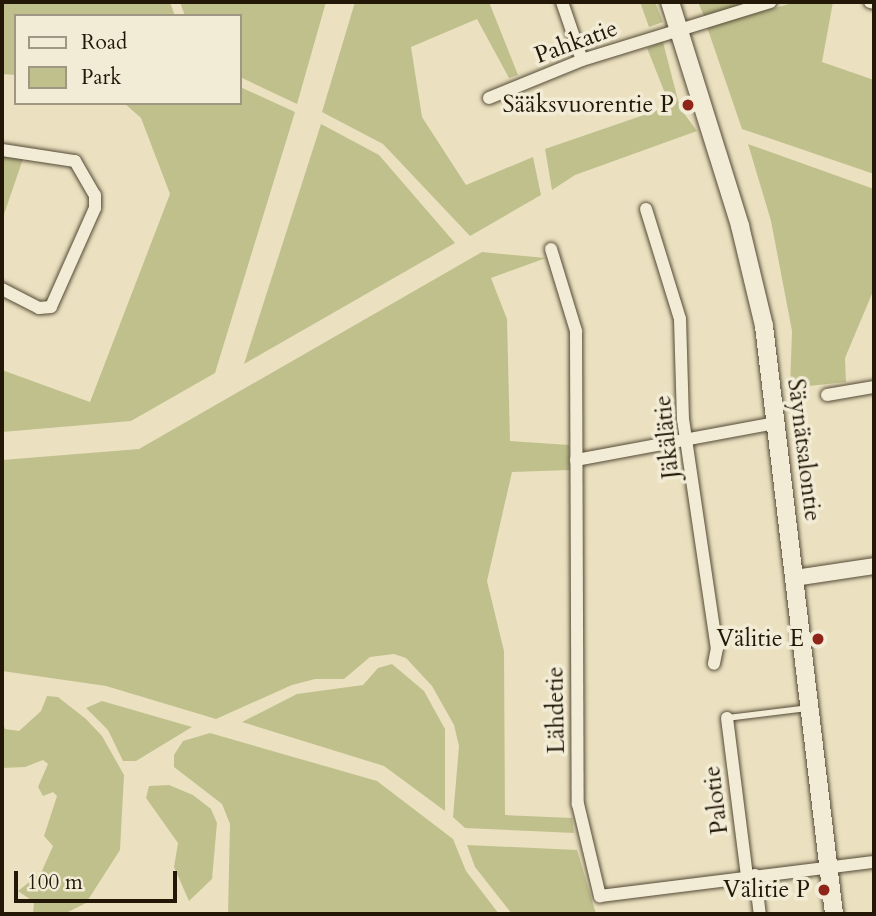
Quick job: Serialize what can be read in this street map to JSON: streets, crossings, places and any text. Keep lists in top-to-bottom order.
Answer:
{
  "streets": {
    "main road": ["Säynätsalontie"],
    "street": [
      "Pahkatie",
      "Jäkälätie",
      "Lähdetie",
      "Palotie"
    ]
  },
  "crossings": [
    ["Pahkatie", "Säynätsalontie"],
    ["Säynätsalontie", "Lähdetie"],
    ["Lähdetie", "Palotie"]
  ],
  "places": ["Sääksvuorentie P", "Välitie E", "Välitie P"],
  "legend": ["Road", "Park"],
  "scale_bar": "100 m"
}
